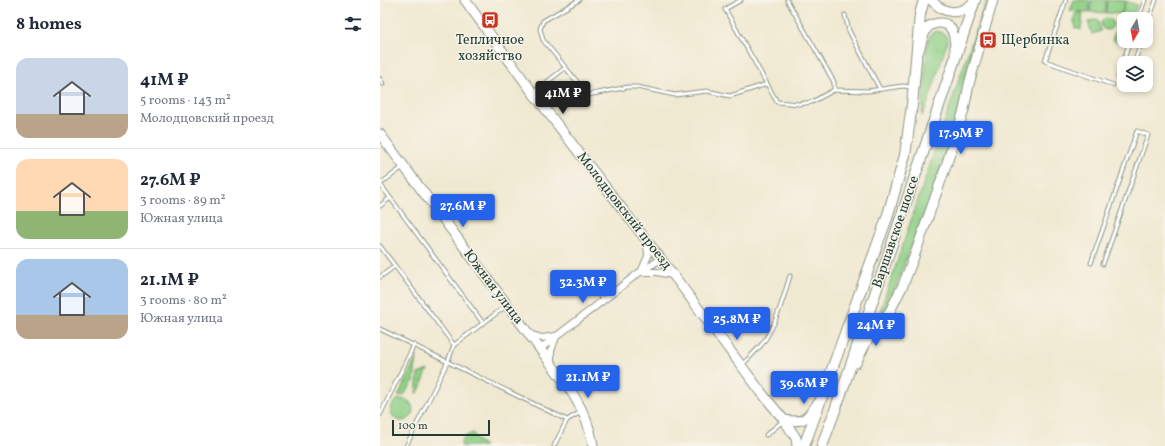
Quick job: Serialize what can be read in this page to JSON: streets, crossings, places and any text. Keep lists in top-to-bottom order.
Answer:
{
  "streets": {
    "main road": ["Варшавское шоссе"],
    "street": ["Молодцовский проезд", "Южная улица"]
  },
  "places": {
    "bus stop": ["Тепличное хозяйство", "Щербинка"]
  },
  "scale_bar": "100 m",
  "north": "bottom",
  "page": {
    "heading": "8 homes",
    "list": [
      {
        "name": "41M ₽",
        "note": "5 rooms · 143 m² · Молодцовский проезд"
      },
      {
        "name": "27.6M ₽",
        "note": "3 rooms · 89 m² · Южная улица"
      },
      {
        "name": "21.1M ₽",
        "note": "3 rooms · 80 m² · Южная улица"
      }
    ],
    "price": [
      "41M ₽",
      "17.9M ₽",
      "27.6M ₽",
      "32.3M ₽",
      "25.8M ₽",
      "24M ₽",
      "21.1M ₽",
      "39.6M ₽"
    ],
    "scale": "100 m"
  }
}
